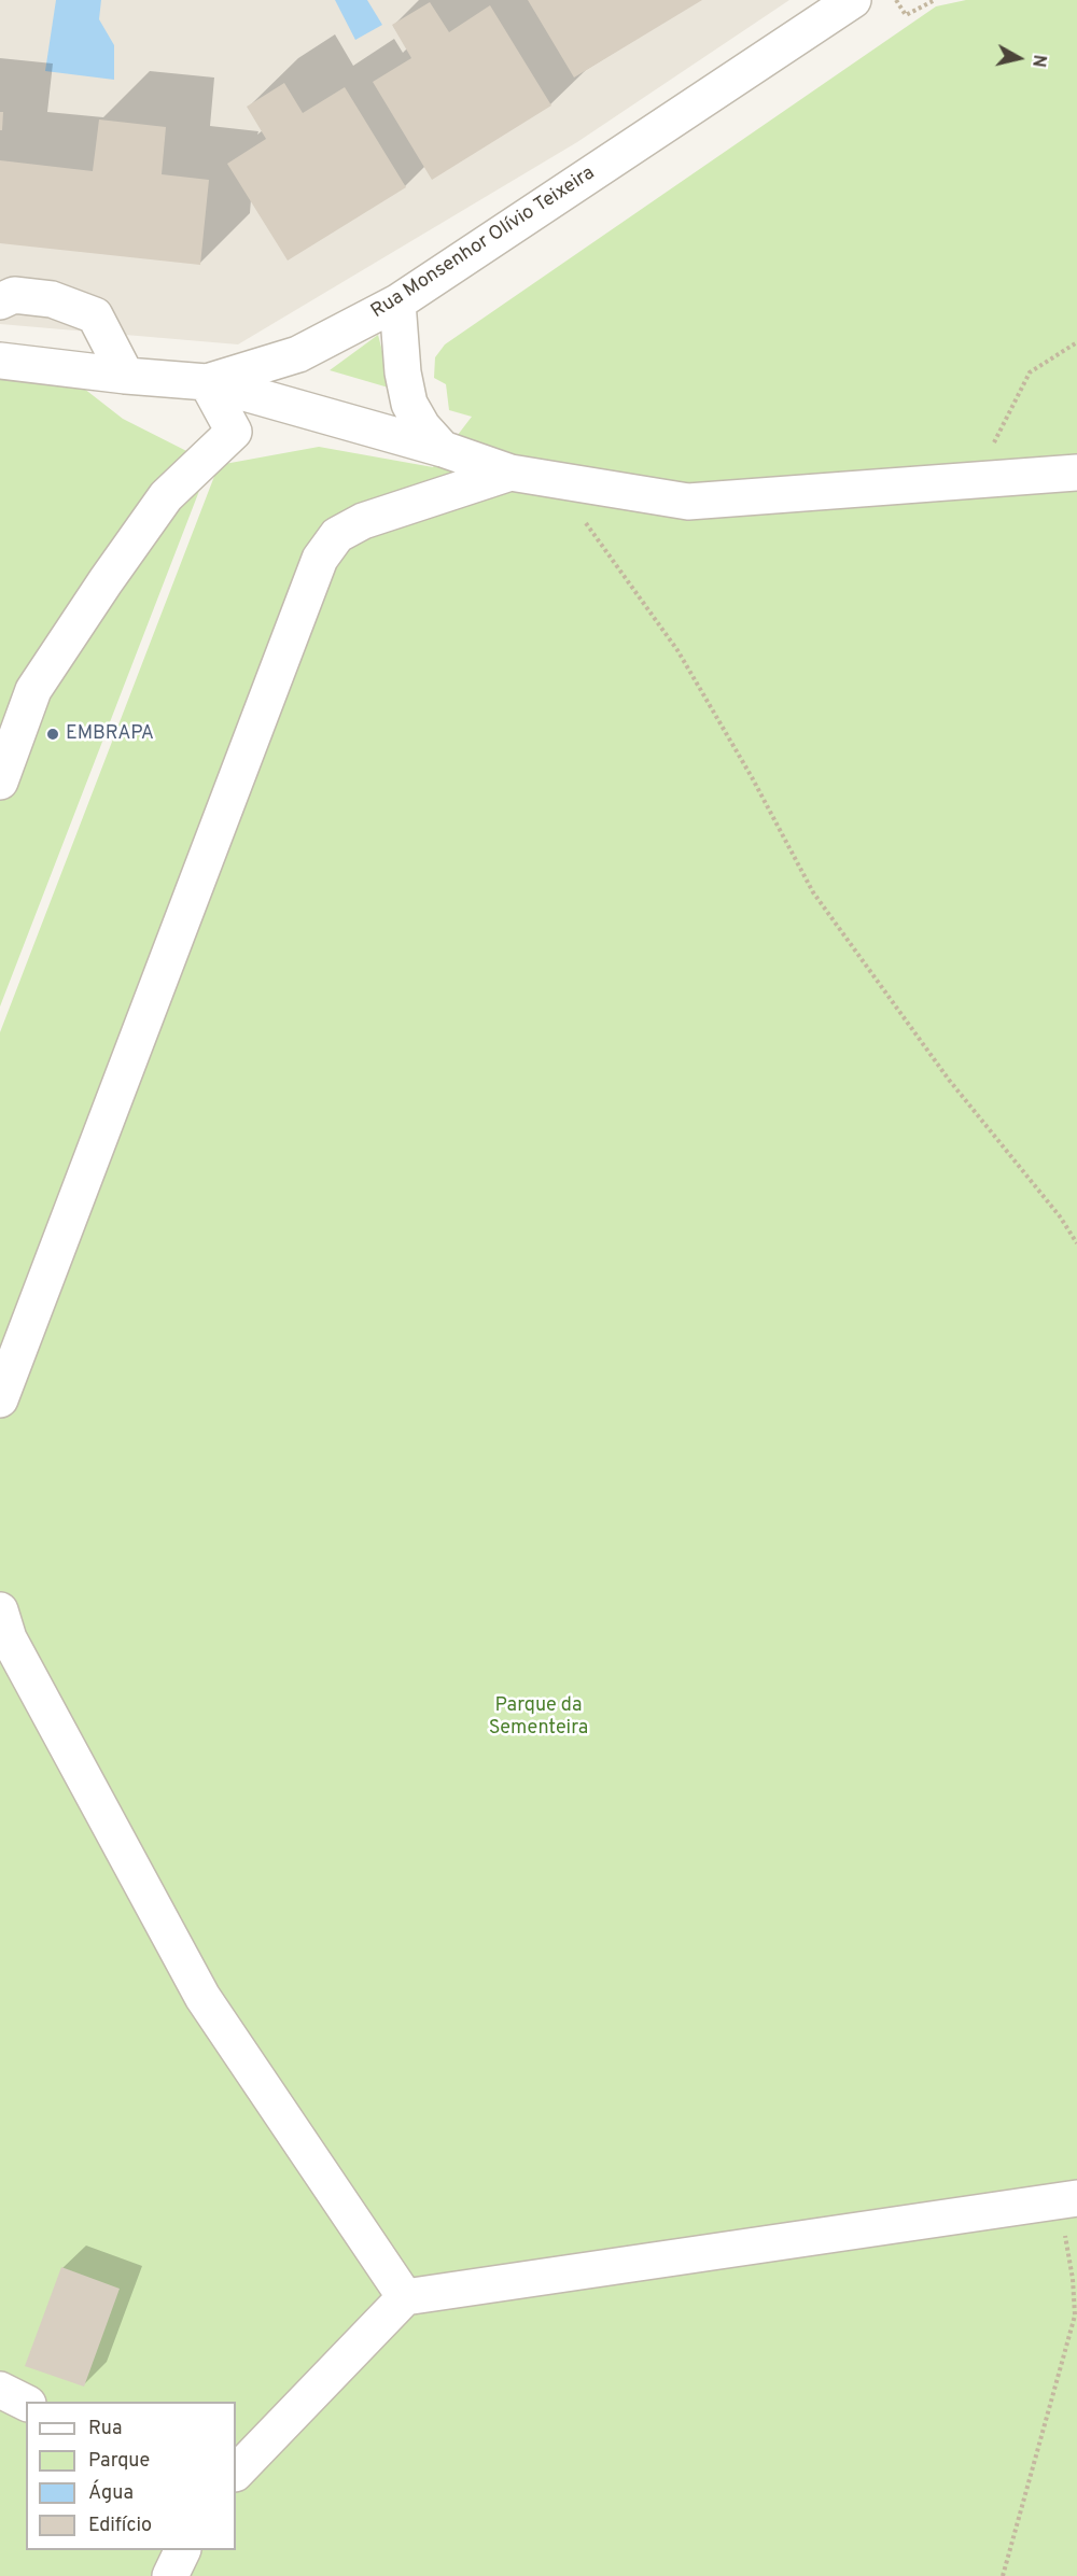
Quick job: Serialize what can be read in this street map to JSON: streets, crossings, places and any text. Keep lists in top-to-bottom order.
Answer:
{
  "streets": {
    "street": ["Rua Monsenhor Olívio Teixeira"]
  },
  "parks": ["Parque da Sementeira"],
  "places": ["EMBRAPA"],
  "legend": [
    "Rua",
    "Parque",
    "Água",
    "Edifício"
  ],
  "north": "right"
}
